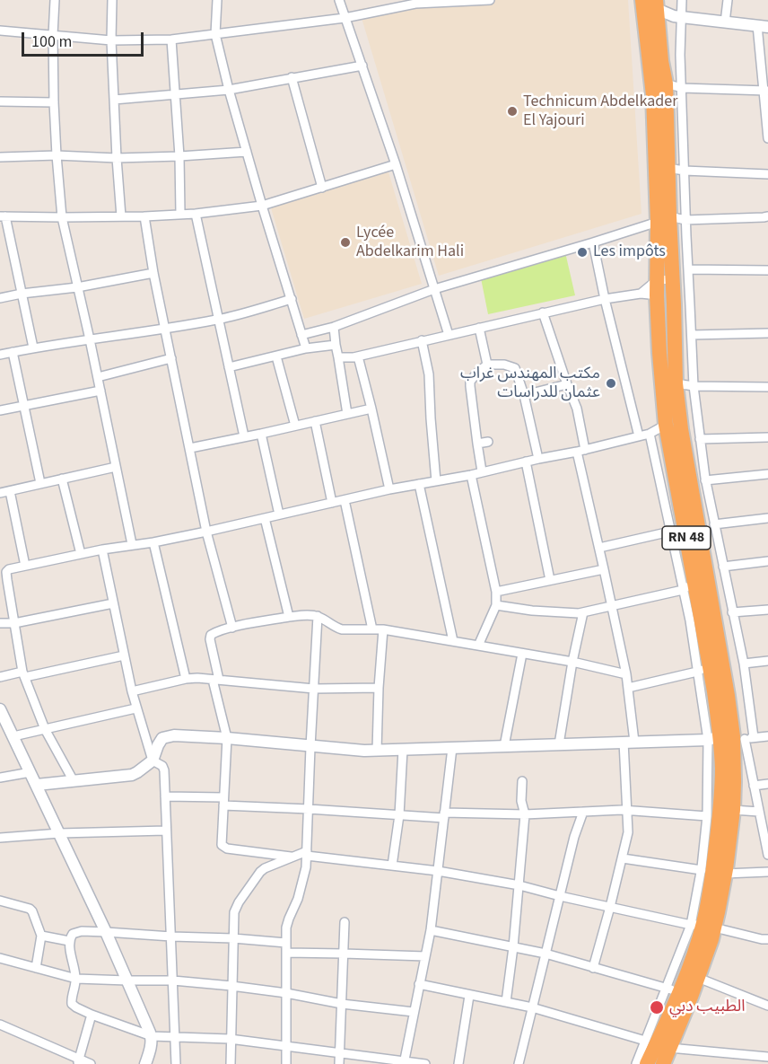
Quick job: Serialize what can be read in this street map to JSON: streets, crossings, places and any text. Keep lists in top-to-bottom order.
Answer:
{
  "streets": {
    "highway": ["RN 48"]
  },
  "places": [
    "Technicum Abdelkader El Yajouri",
    "Lycée Abdelkarim Hali",
    "Les impôts",
    "مكتب المهندس غراب عثمان للدراسات",
    "الطبيب دبي"
  ],
  "scale_bar": "100 m"
}
